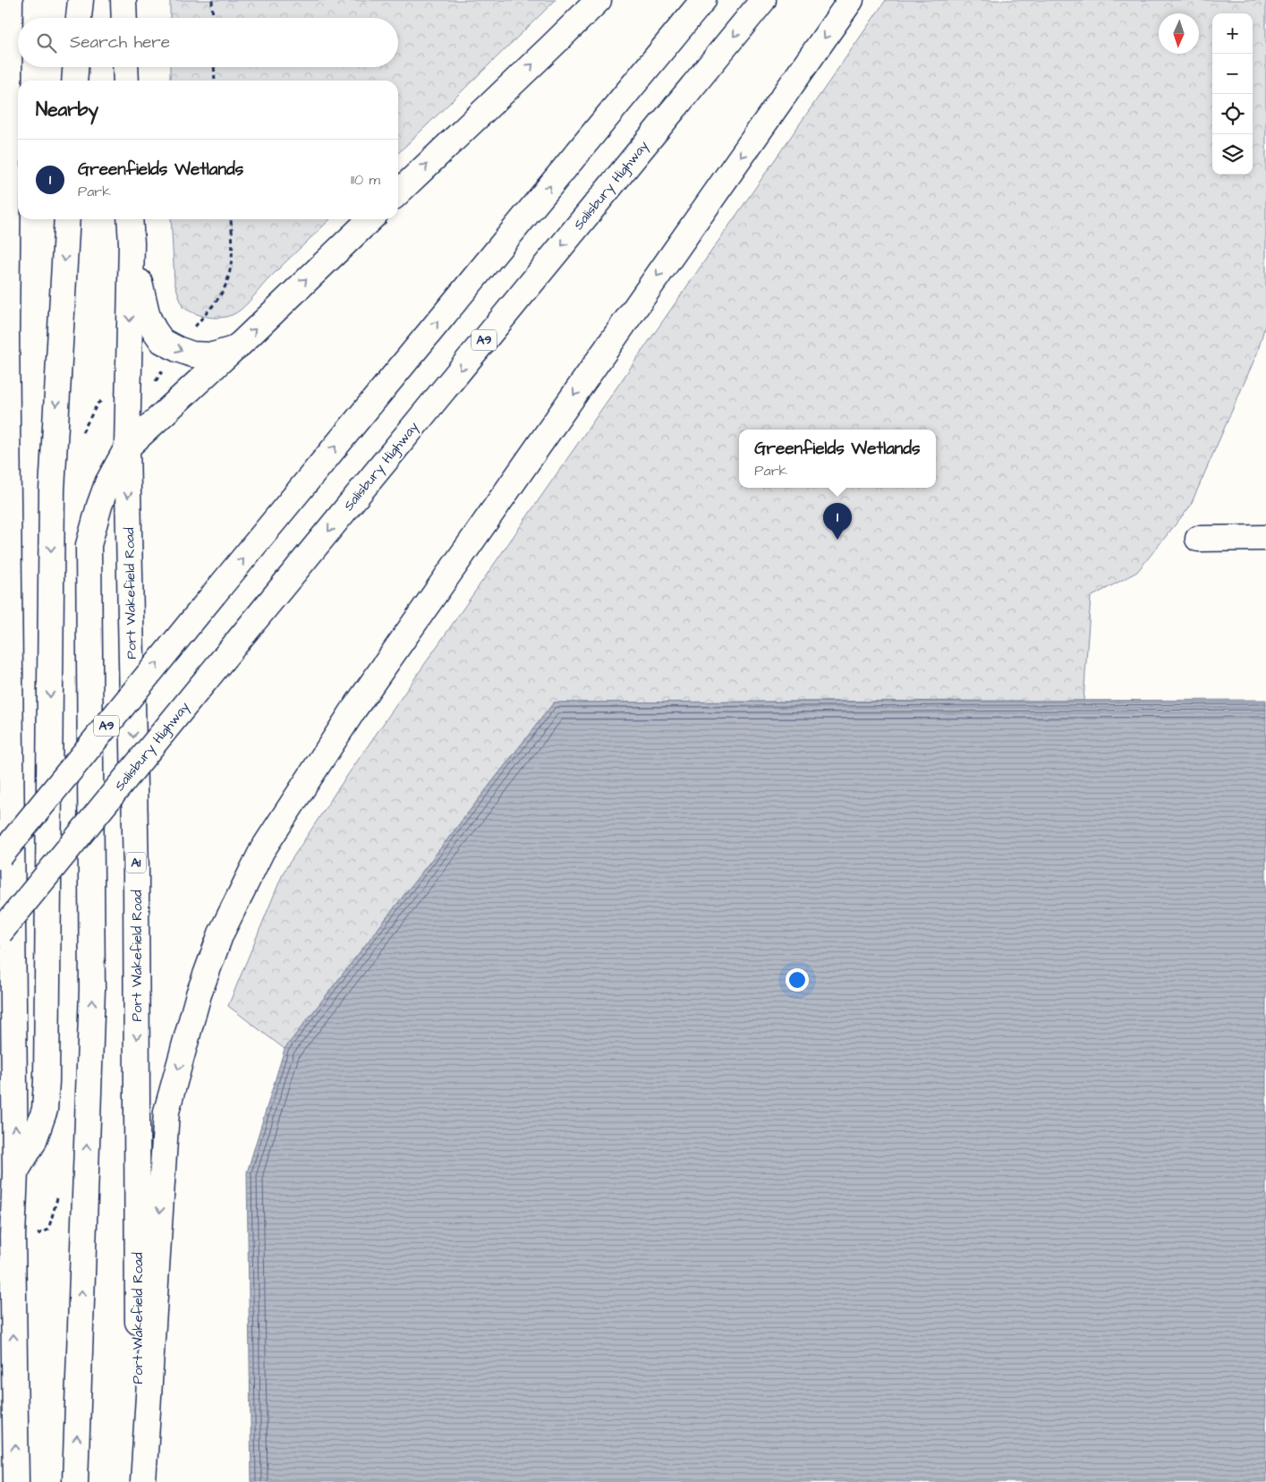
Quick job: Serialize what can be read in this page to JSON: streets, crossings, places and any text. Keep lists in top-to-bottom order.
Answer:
{
  "streets": {
    "main road": [
      "Salisbury Highway",
      "A9",
      "Port Wakefield Road",
      "A1"
    ]
  },
  "north": "bottom",
  "page": {
    "map_buttons": ["+", "−"],
    "search": "Search here",
    "heading": "Nearby",
    "list": [
      {
        "mark": "1",
        "name": "Greenfields Wetlands",
        "note": "Park",
        "value": "110 m"
      }
    ],
    "popup": ["Greenfields Wetlands", "Park"],
    "pins": "1"
  }
}
